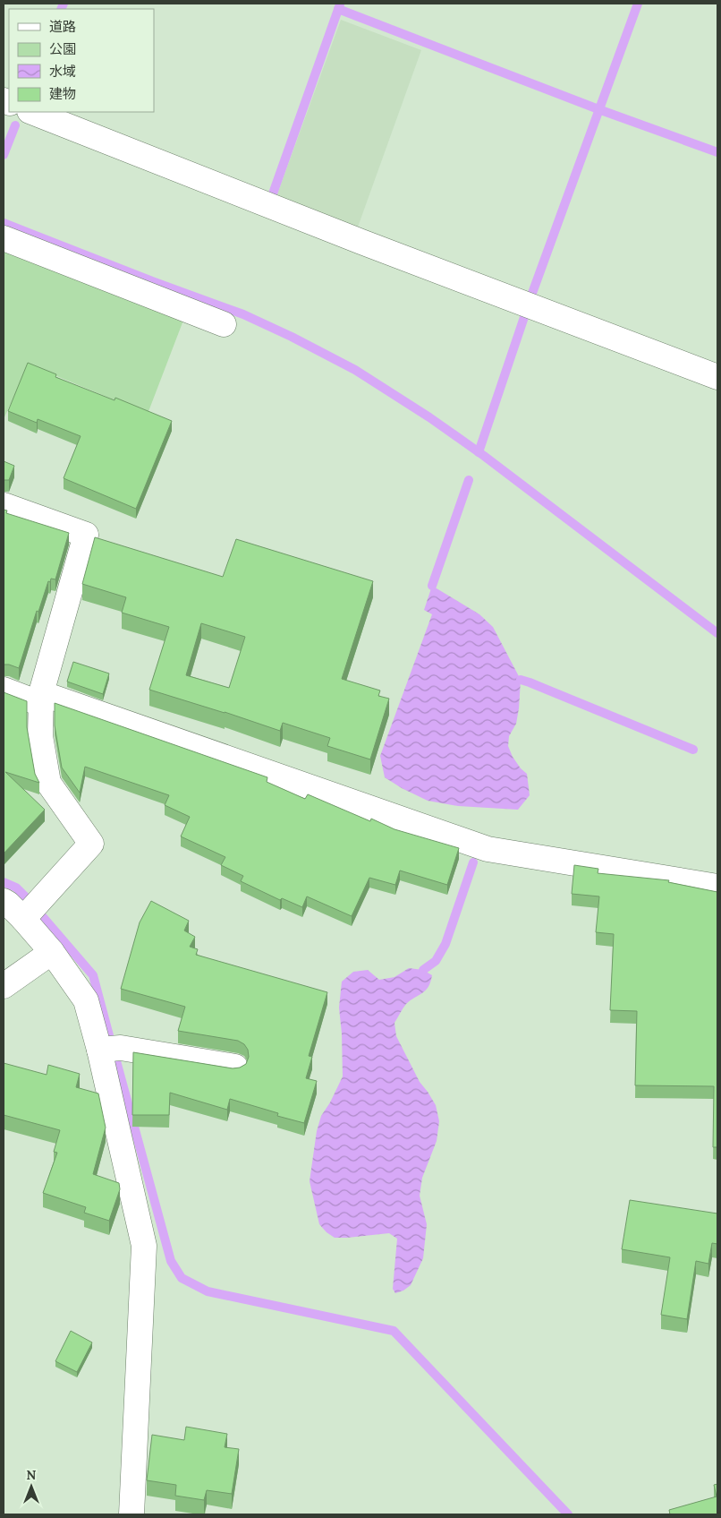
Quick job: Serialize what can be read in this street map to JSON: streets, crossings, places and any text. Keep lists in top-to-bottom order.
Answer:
{
  "legend": [
    "道路",
    "公園",
    "水域",
    "建物"
  ],
  "north": "top"
}
